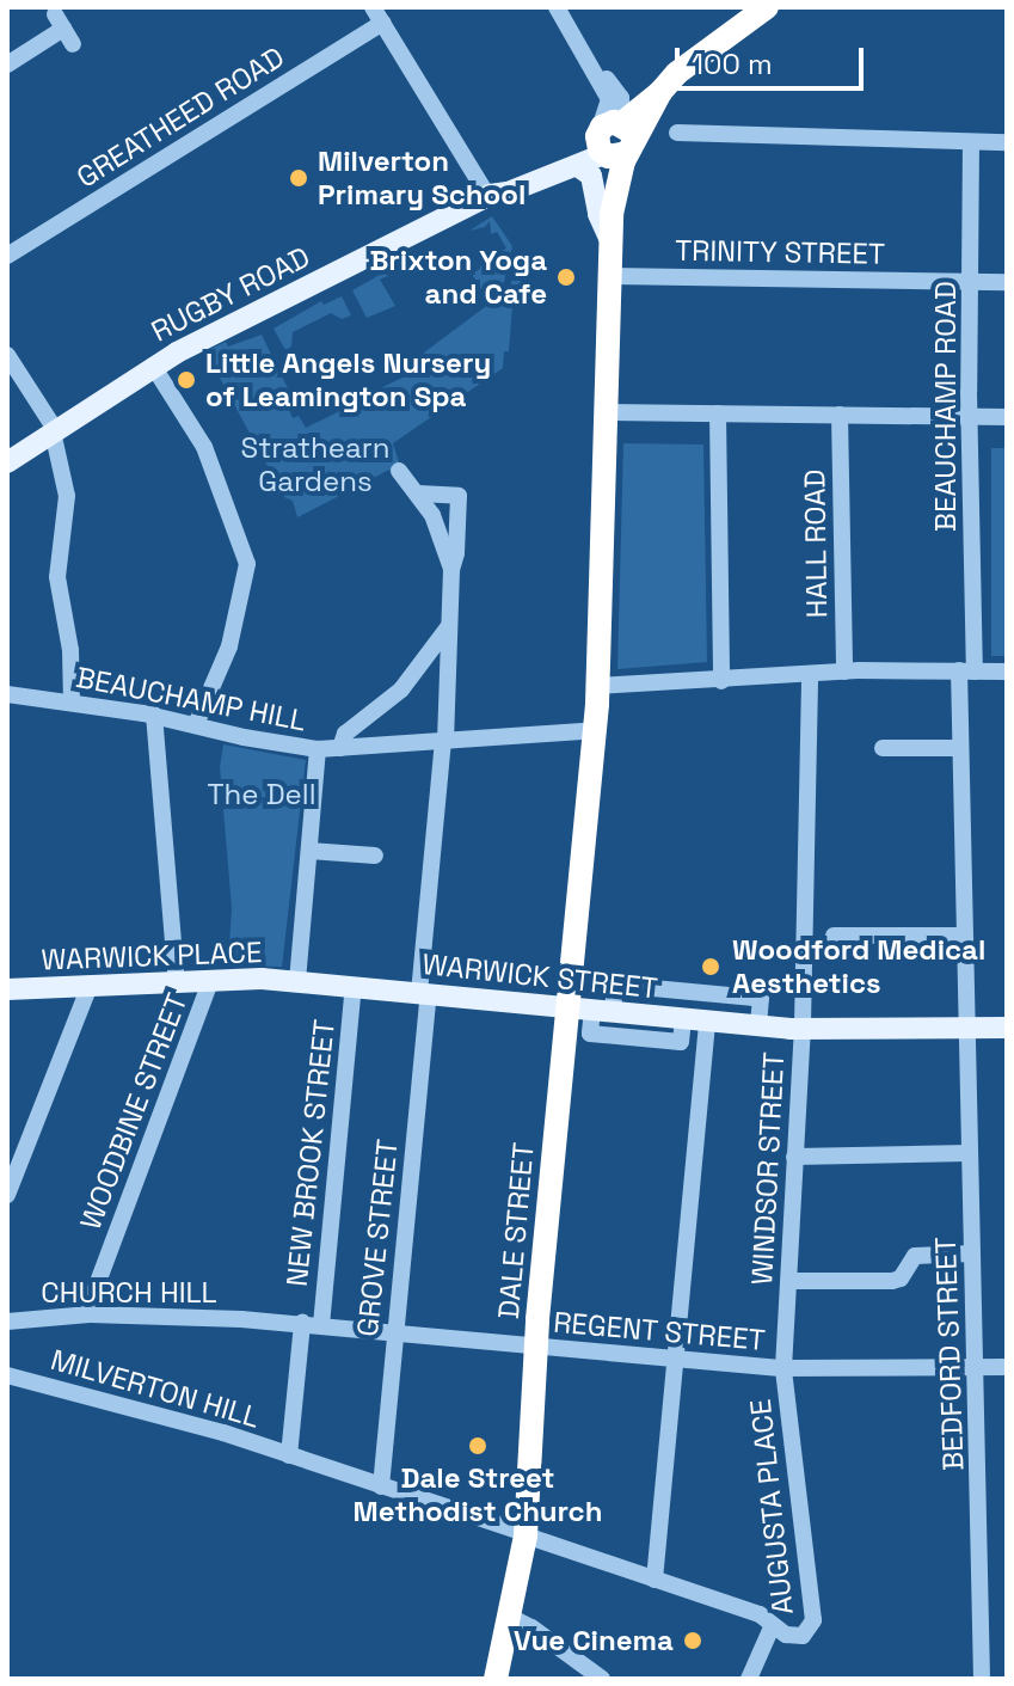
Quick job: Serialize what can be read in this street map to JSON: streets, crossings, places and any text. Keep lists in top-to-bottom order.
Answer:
{
  "streets": {
    "highway": ["DALE STREET"],
    "main road": ["RUGBY ROAD", "WARWICK PLACE", "WARWICK STREET"],
    "street": [
      "GREATHEED ROAD",
      "TRINITY STREET",
      "BEAUCHAMP ROAD",
      "HALL ROAD",
      "BEAUCHAMP HILL",
      "WOODBINE STREET",
      "NEW BROOK STREET",
      "WINDSOR STREET",
      "GROVE STREET",
      "CHURCH HILL",
      "REGENT STREET",
      "BEDFORD STREET",
      "MILVERTON HILL",
      "AUGUSTA PLACE"
    ]
  },
  "crossings": [
    ["GREATHEED ROAD", "RUGBY ROAD"],
    ["TRINITY STREET", "BEAUCHAMP ROAD"],
    ["TRINITY STREET", "DALE STREET"],
    ["RUGBY ROAD", "DALE STREET"],
    ["BEAUCHAMP ROAD", "BEDFORD STREET"],
    ["BEAUCHAMP HILL", "DALE STREET"],
    ["BEAUCHAMP HILL", "GROVE STREET"],
    ["WARWICK PLACE", "WARWICK STREET"],
    ["WARWICK PLACE", "WOODBINE STREET"],
    ["WARWICK STREET", "NEW BROOK STREET"],
    ["WARWICK STREET", "WINDSOR STREET"],
    ["WARWICK STREET", "DALE STREET"],
    ["WARWICK STREET", "GROVE STREET"],
    ["WARWICK STREET", "BEDFORD STREET"],
    ["WOODBINE STREET", "CHURCH HILL"],
    ["NEW BROOK STREET", "REGENT STREET"],
    ["NEW BROOK STREET", "MILVERTON HILL"],
    ["WINDSOR STREET", "REGENT STREET"],
    ["WINDSOR STREET", "AUGUSTA PLACE"],
    ["DALE STREET", "REGENT STREET"],
    ["DALE STREET", "MILVERTON HILL"],
    ["GROVE STREET", "REGENT STREET"],
    ["GROVE STREET", "MILVERTON HILL"],
    ["CHURCH HILL", "REGENT STREET"],
    ["REGENT STREET", "BEDFORD STREET"],
    ["REGENT STREET", "AUGUSTA PLACE"],
    ["MILVERTON HILL", "AUGUSTA PLACE"]
  ],
  "parks": ["Strathearn Gardens", "The Dell"],
  "places": [
    "Milverton Primary School",
    "Brixton Yoga and Cafe",
    "Little Angels Nursery of Leamington Spa",
    "Woodford Medical Aesthetics",
    "Dale Street Methodist Church",
    "Vue Cinema"
  ],
  "scale_bar": "100 m"
}
